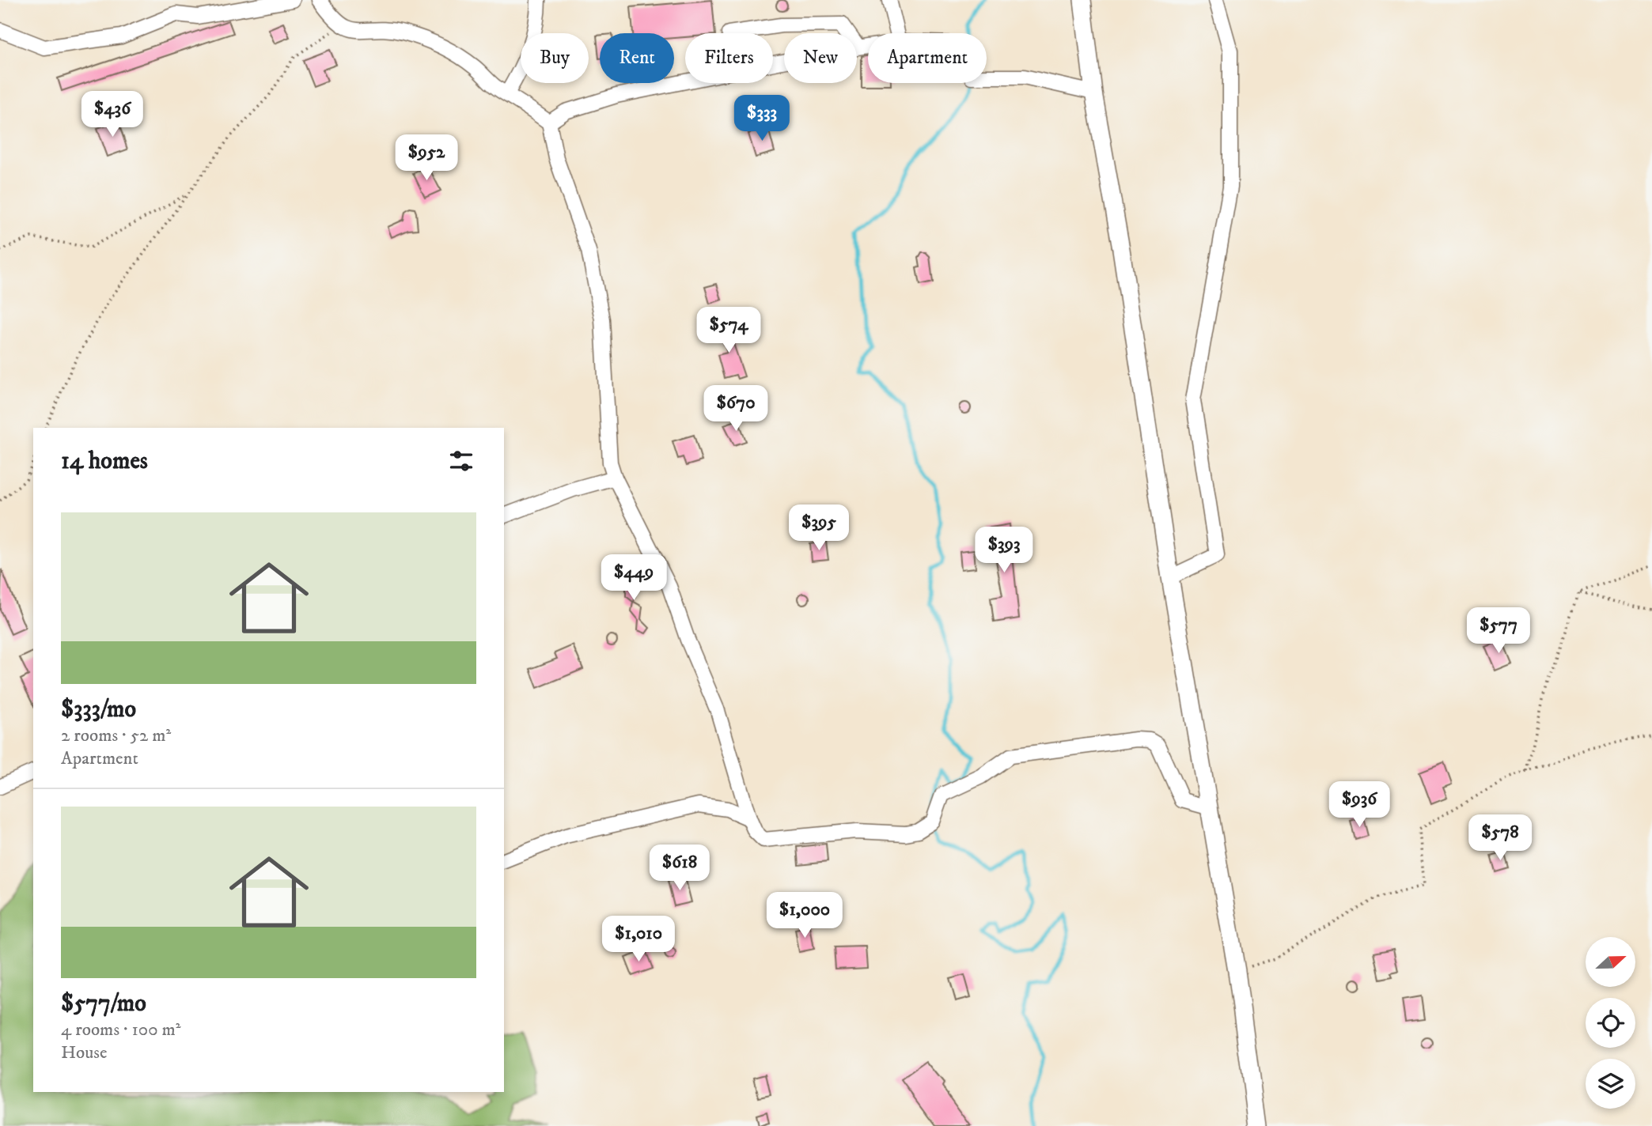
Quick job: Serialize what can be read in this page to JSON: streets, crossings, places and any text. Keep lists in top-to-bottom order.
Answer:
{
  "north": "right",
  "page": {
    "chip": [
      "Buy",
      "Rent",
      "Filters",
      "New",
      "Apartment"
    ],
    "price": [
      "$436",
      "$333",
      "$952",
      "$574",
      "$670",
      "$395",
      "$393",
      "$449",
      "$577",
      "$936",
      "$578",
      "$618",
      "$1,000",
      "$1,010"
    ],
    "heading": "14 homes",
    "list": [
      {
        "name": "$333/mo",
        "note": "2 rooms · 52 m² · Apartment"
      },
      {
        "name": "$577/mo",
        "note": "4 rooms · 100 m² · House"
      }
    ]
  }
}
